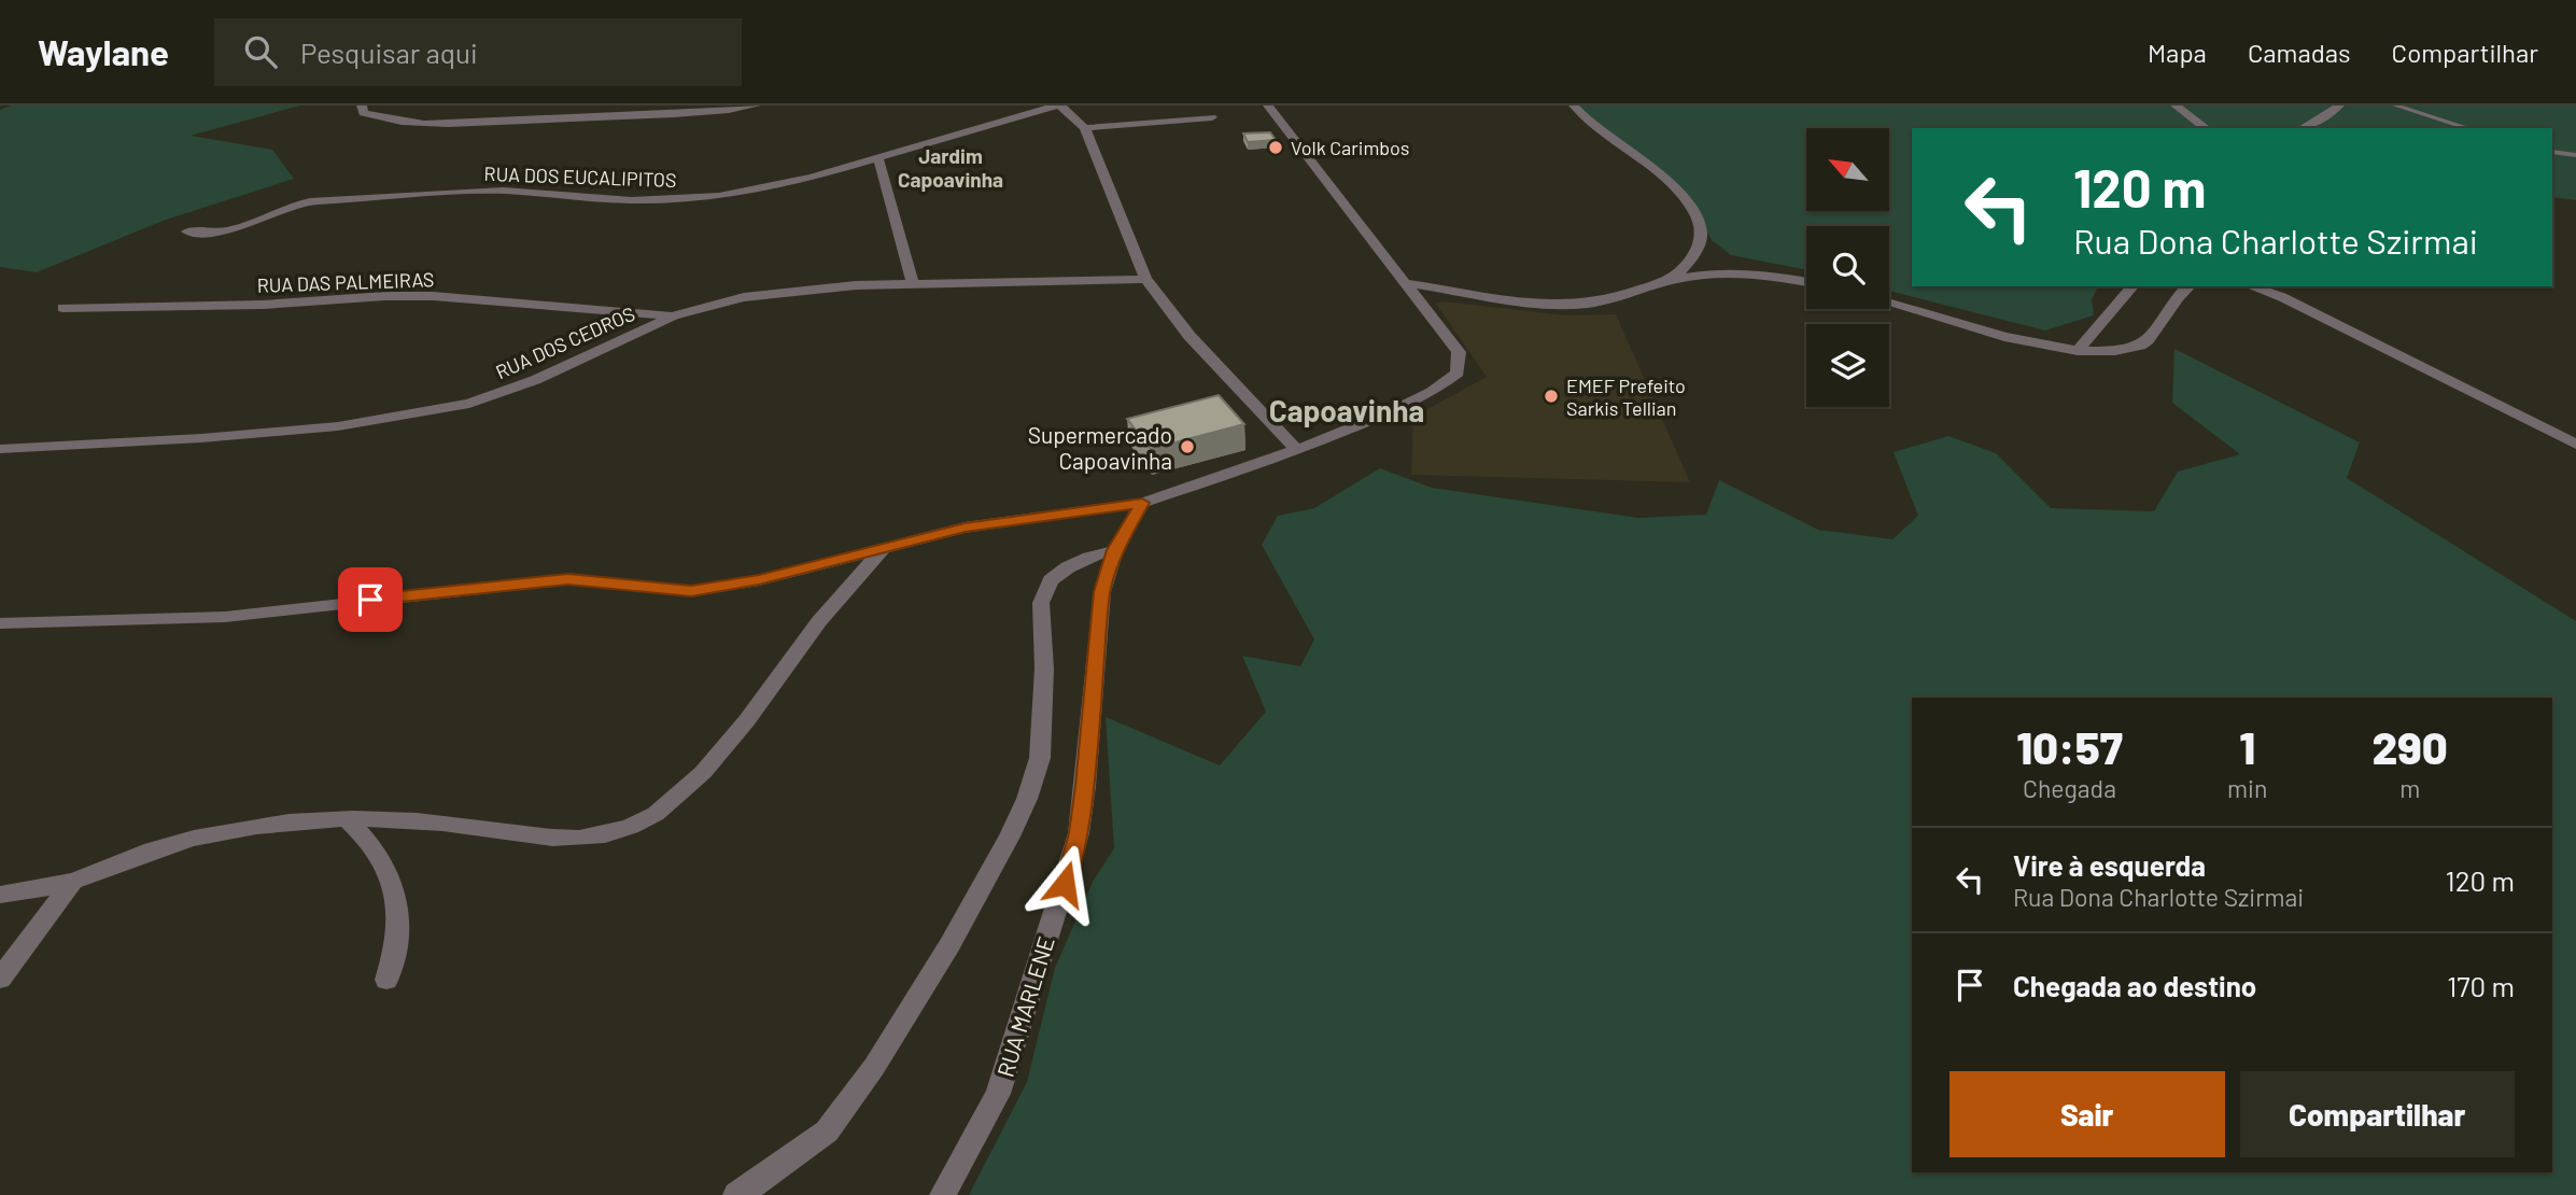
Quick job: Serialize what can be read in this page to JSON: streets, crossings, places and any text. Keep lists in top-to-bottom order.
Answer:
{
  "streets": {
    "street": [
      "RUA DOS EUCALIPITOS",
      "RUA DAS PALMEIRAS",
      "RUA DOS CEDROS",
      "RUA MARLENE"
    ]
  },
  "crossings": [
    ["RUA DAS PALMEIRAS", "RUA DOS CEDROS"]
  ],
  "districts": ["Jardim Capoavinha", "Capoavinha"],
  "places": ["Volk Carimbos", "EMEF Prefeito Sarkis Tellian", "Supermercado Capoavinha"],
  "north": "top left",
  "page": {
    "header": "Waylane",
    "search": "Pesquisar aqui",
    "nav": ["Mapa", "Camadas", "Compartilhar"],
    "turn": ["120 m", "Rua Dona Charlotte Szirmai"],
    "eta": [
      "10:57",
      "Chegada",
      "1",
      "min",
      "290",
      "m"
    ],
    "list": [
      {
        "name": "Vire à esquerda",
        "note": "Rua Dona Charlotte Szirmai",
        "value": "120 m"
      },
      {
        "name": "Chegada ao destino",
        "value": "170 m"
      }
    ],
    "buttons": ["Sair", "Compartilhar"]
  }
}
